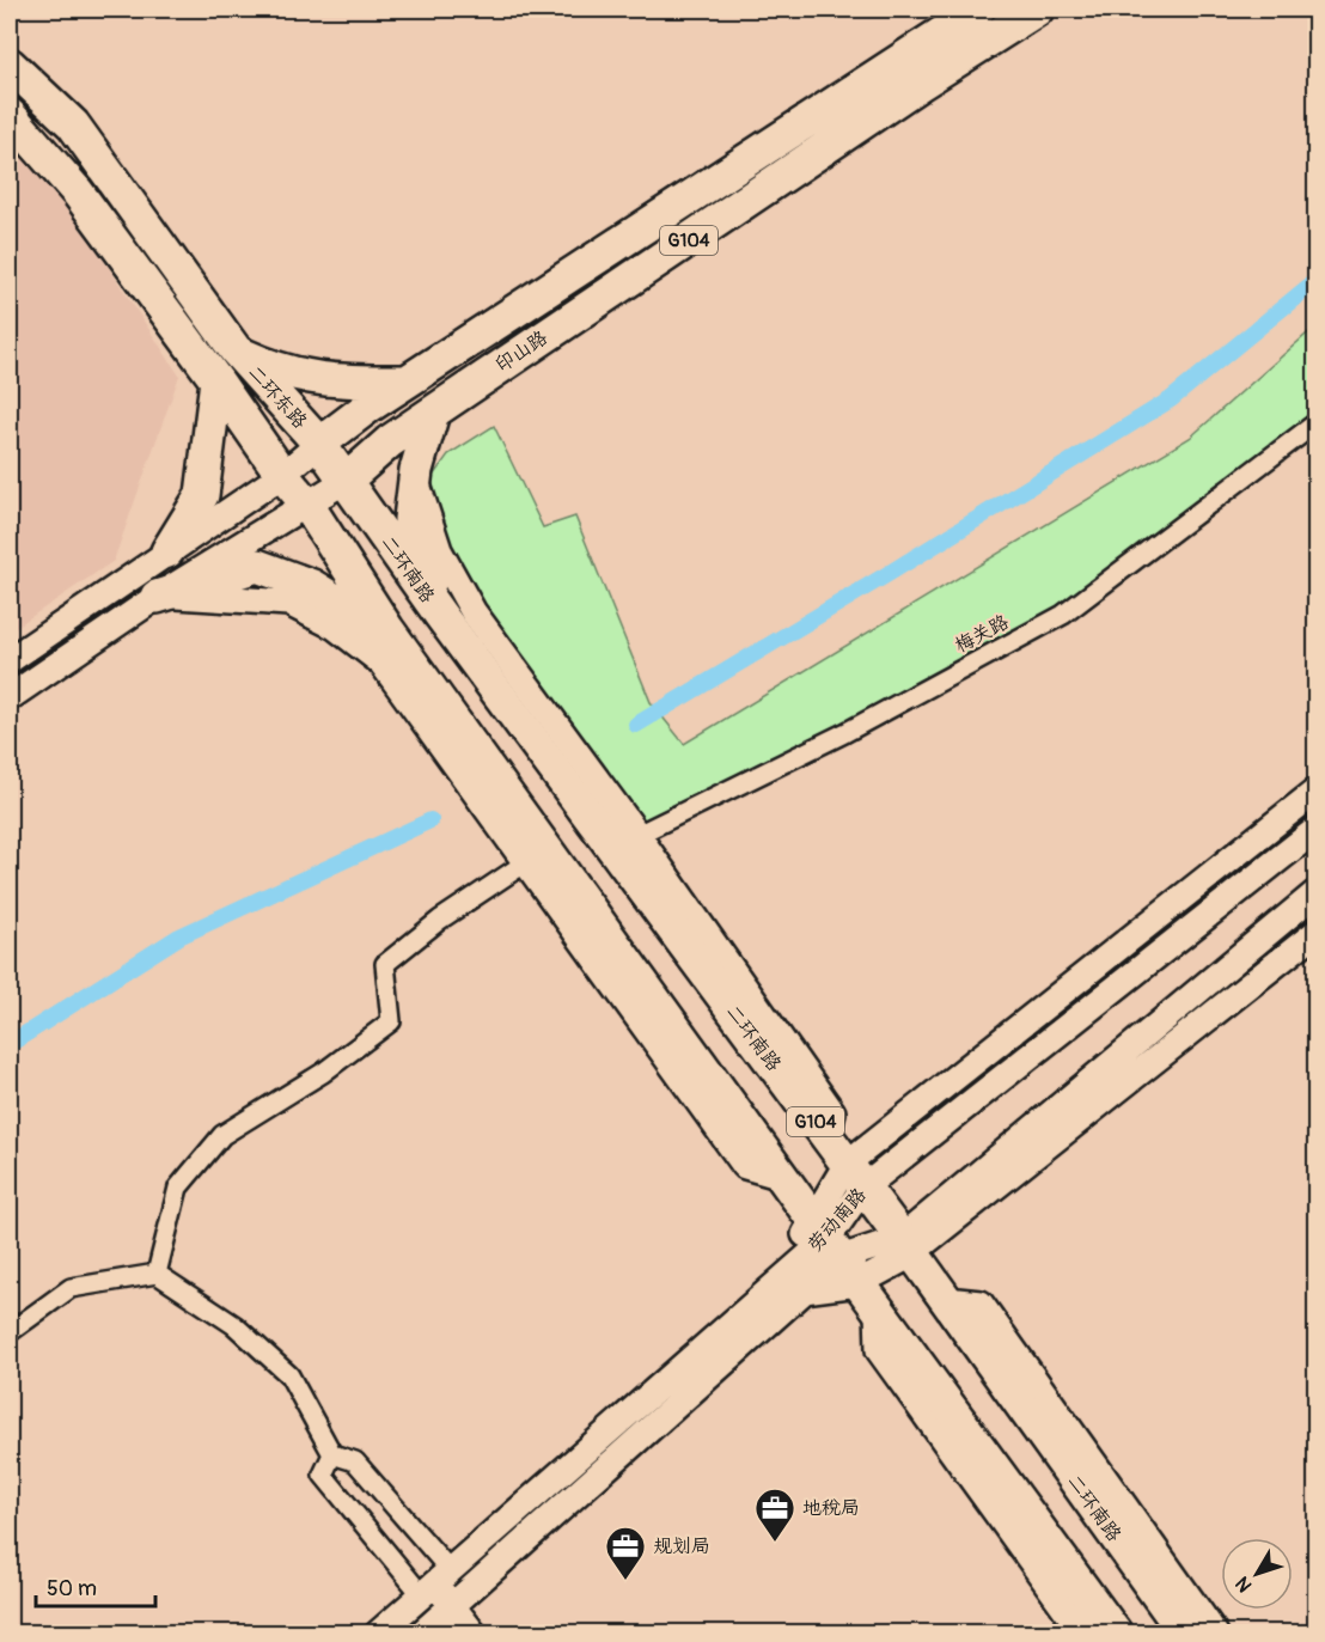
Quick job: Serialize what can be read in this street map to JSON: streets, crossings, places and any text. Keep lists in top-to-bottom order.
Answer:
{
  "streets": {
    "highway": [
      "G104",
      "印山路",
      "二环东路",
      "二环南路"
    ],
    "street": ["梅关路", "劳动南路"]
  },
  "crossings": [
    ["G104", "印山路"],
    ["G104", "二环东路"],
    ["G104", "劳动南路"],
    ["印山路", "二环东路"],
    ["印山路", "二环南路"],
    ["二环东路", "二环南路"],
    ["二环南路", "劳动南路"]
  ],
  "places": {
    "office": ["地税局", "规划局"]
  },
  "scale_bar": "50 m",
  "north": "bottom left"
}
